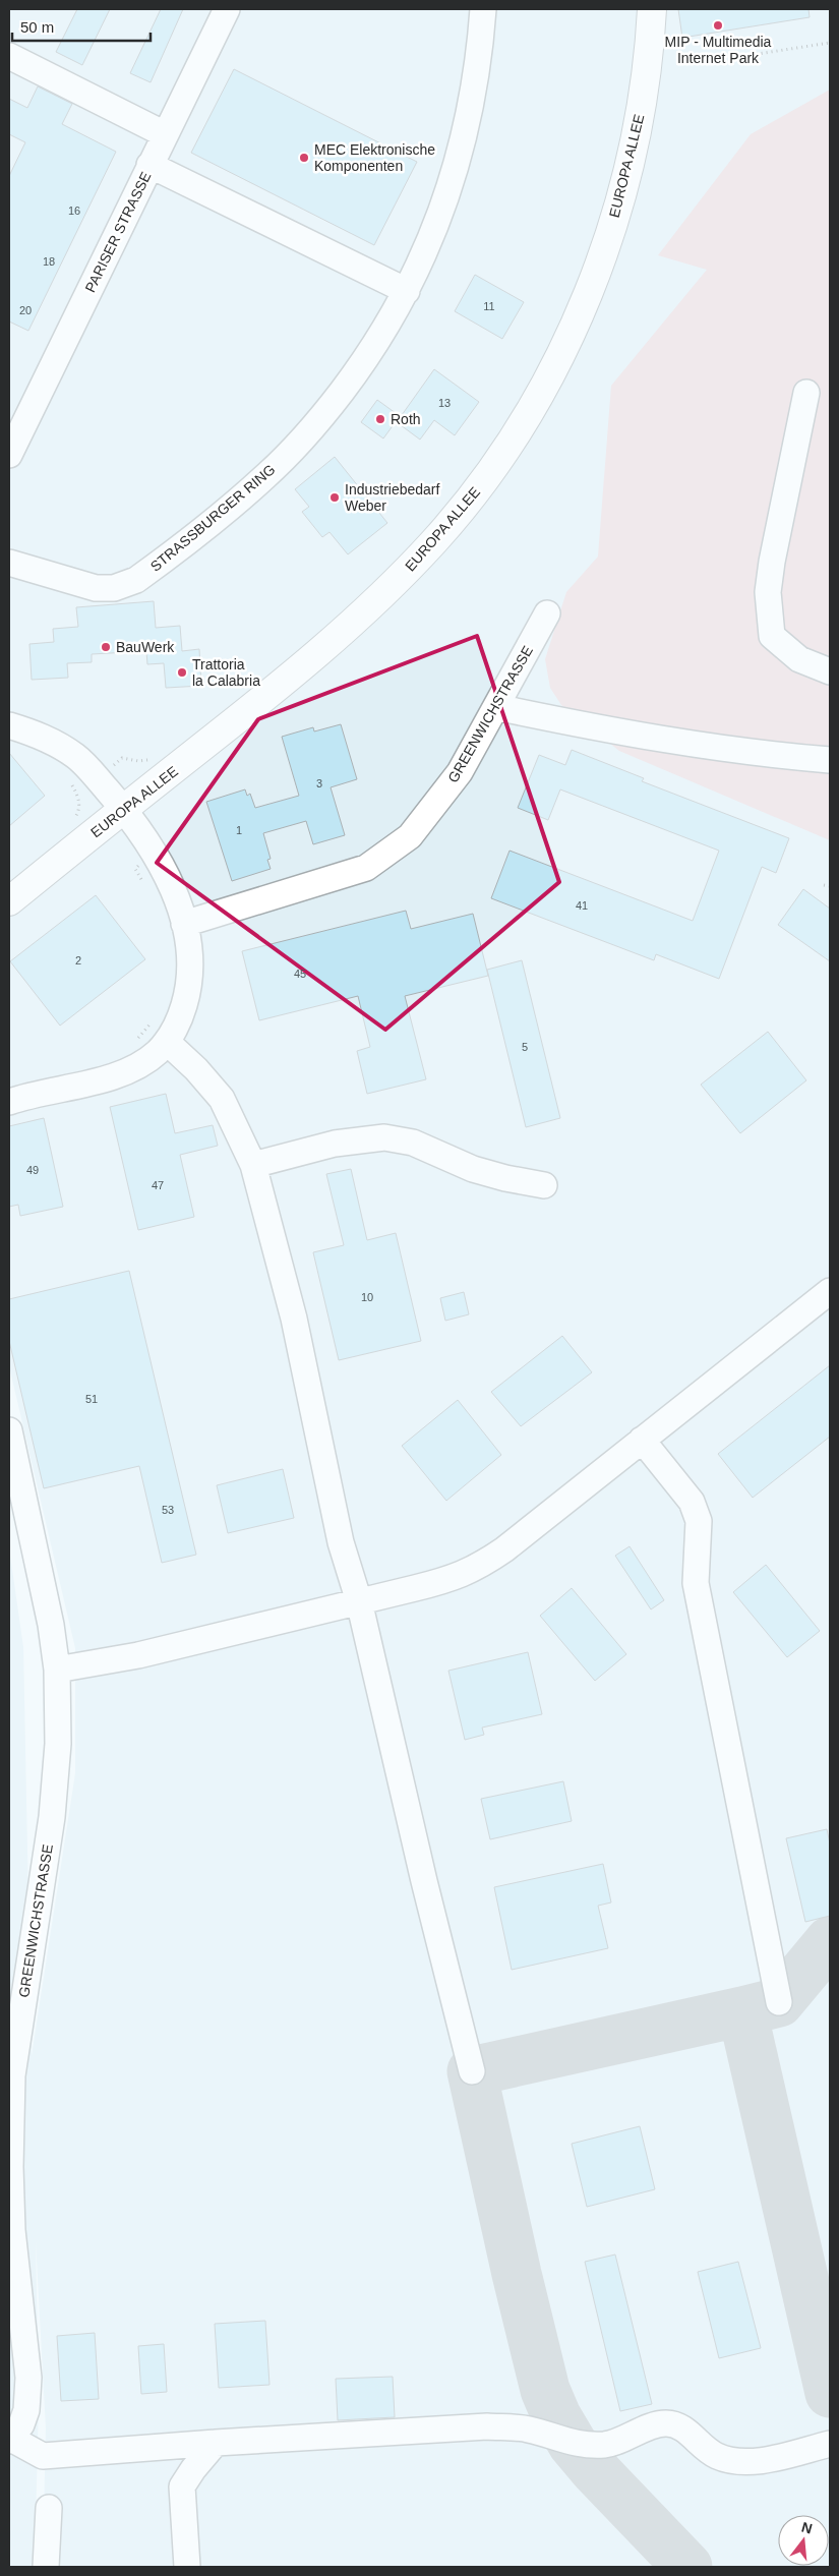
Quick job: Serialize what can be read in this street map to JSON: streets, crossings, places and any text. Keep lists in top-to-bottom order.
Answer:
{
  "streets": {
    "main road": ["EUROPA ALLEE"],
    "street": ["PARISER STRASSE", "STRASSBURGER RING", "GREENWICHSTRASSE"]
  },
  "places": [
    "MIP - Multimedia Internet Park",
    "MEC Elektronische Komponenten",
    "Roth",
    "Industriebedarf Weber",
    "BauWerk",
    "Trattoria la Calabria"
  ],
  "house_numbers": [
    "16",
    "18",
    "11",
    "20",
    "13",
    "3",
    "1",
    "41",
    "2",
    "45",
    "5",
    "49",
    "47",
    "10",
    "51",
    "53"
  ],
  "scale_bar": "50 m",
  "north": "top"
}
